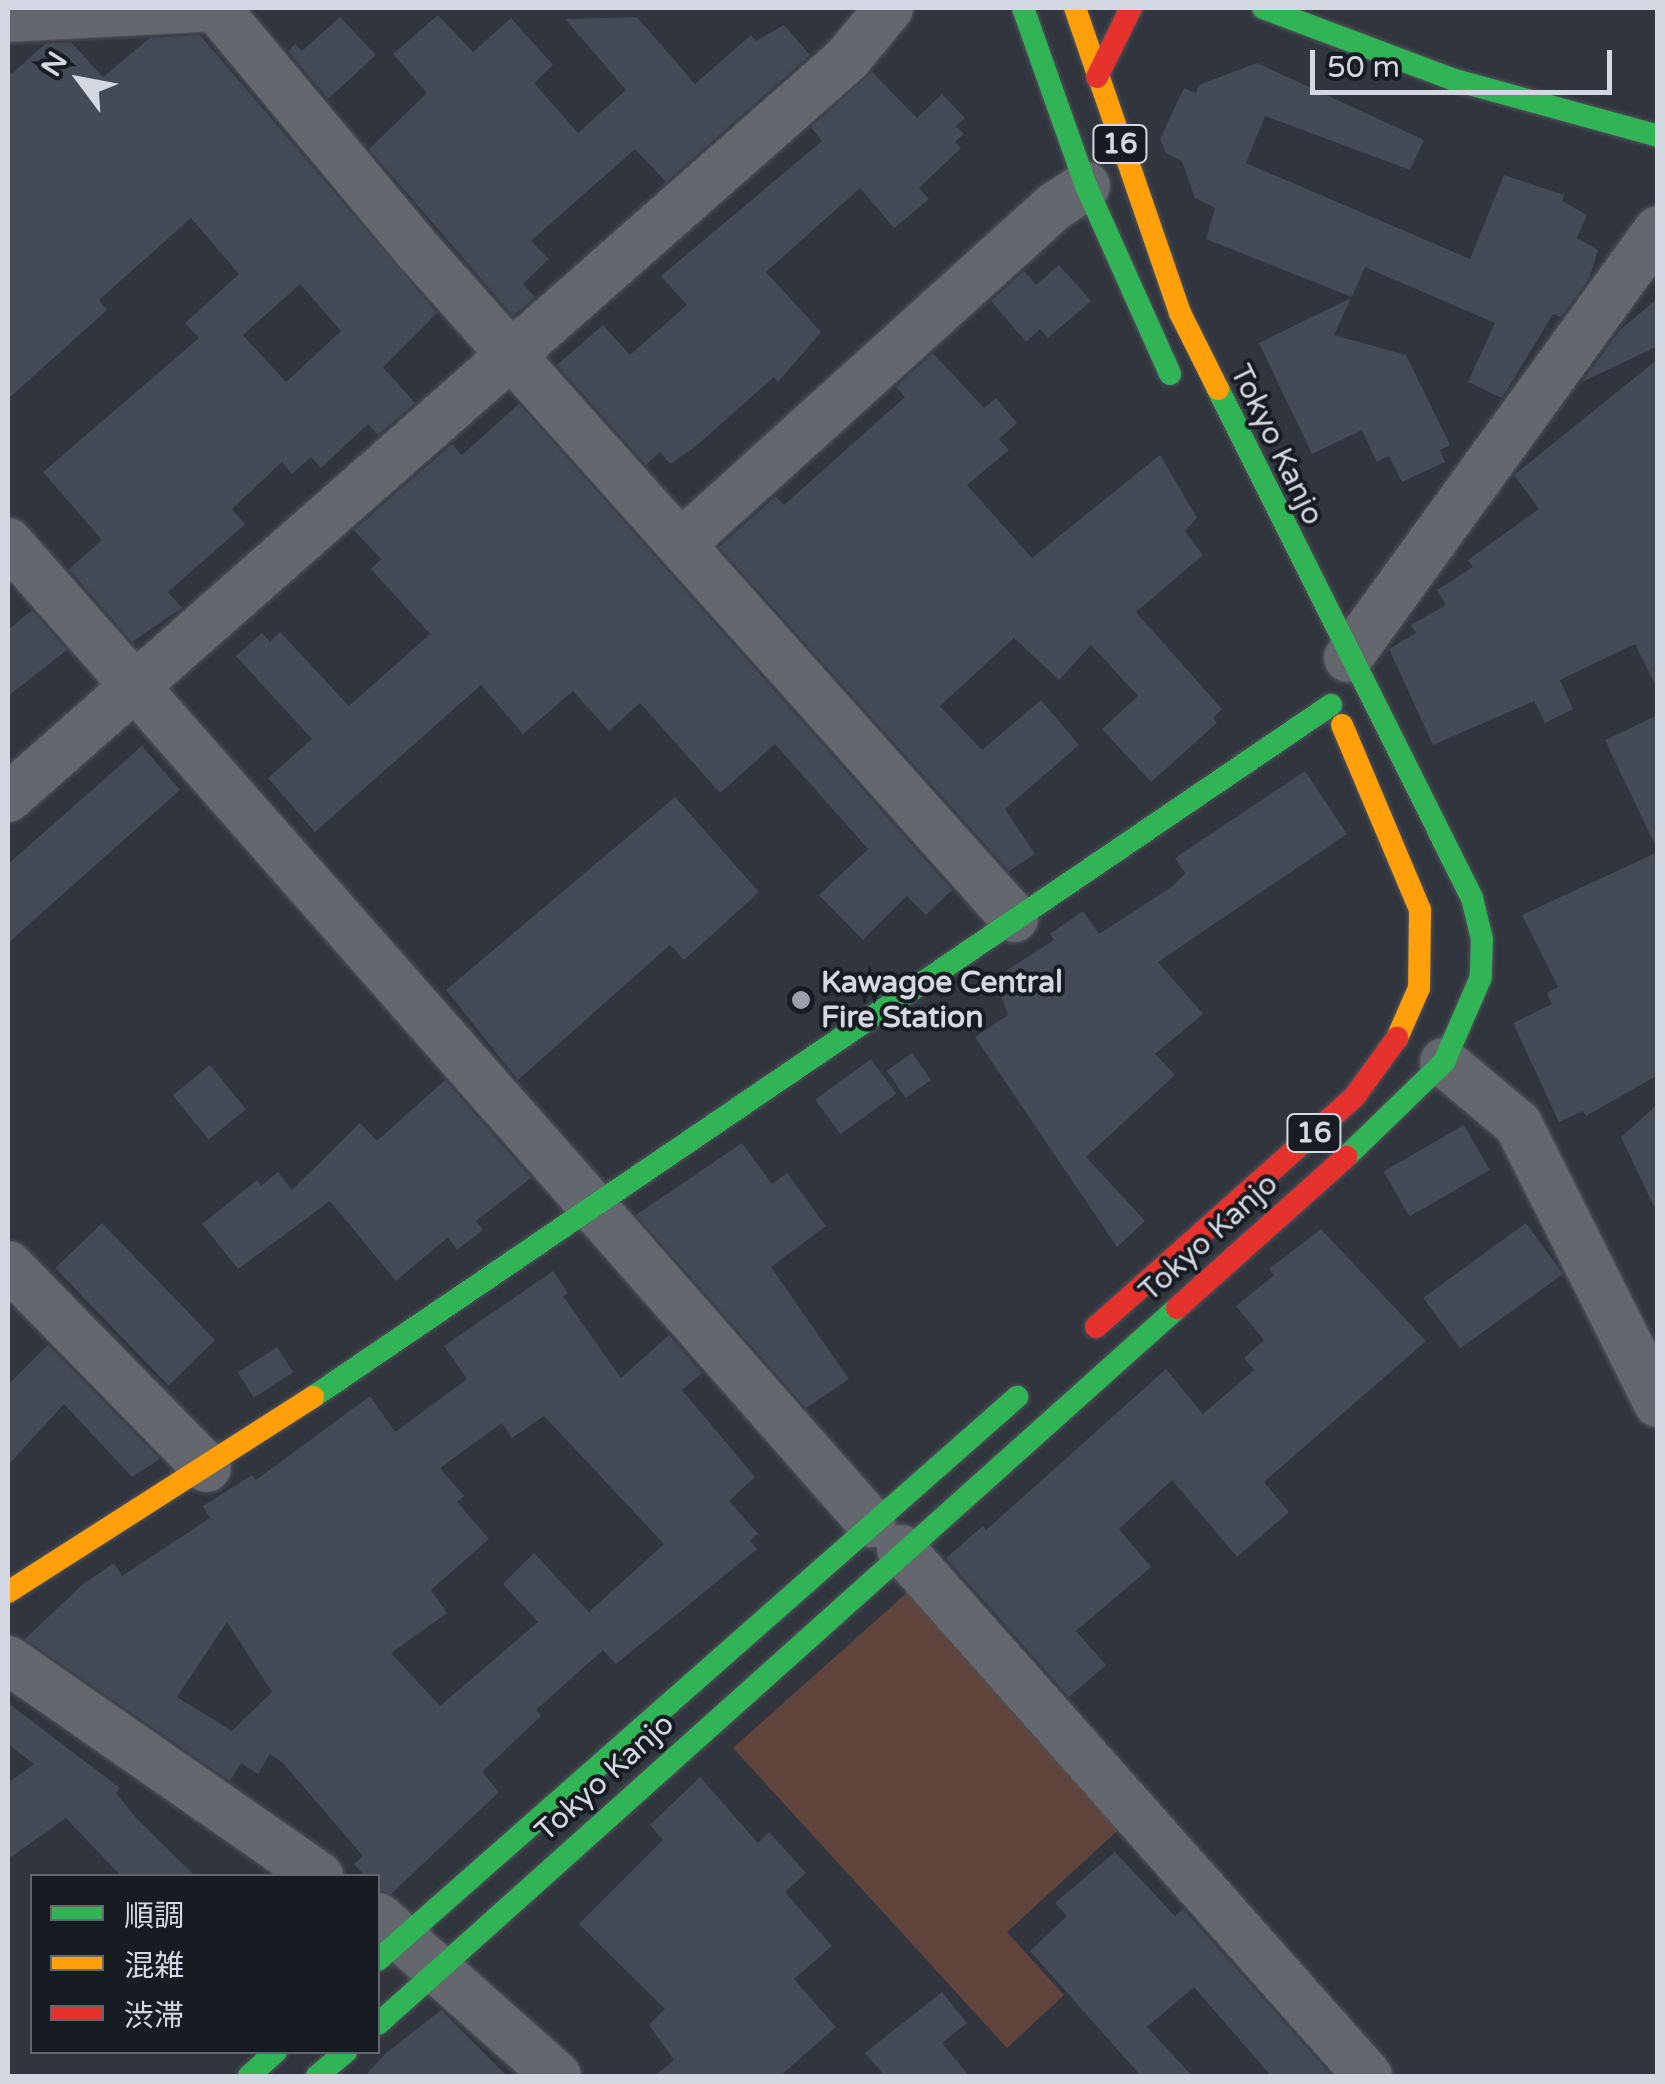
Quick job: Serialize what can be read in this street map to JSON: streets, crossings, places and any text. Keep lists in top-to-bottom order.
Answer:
{
  "streets": {
    "main road": ["16", "Tokyo Kanjo"]
  },
  "places": ["Kawagoe Central Fire Station"],
  "legend": ["順調", "混雑", "渋滞"],
  "scale_bar": "50 m",
  "north": "top left"
}
